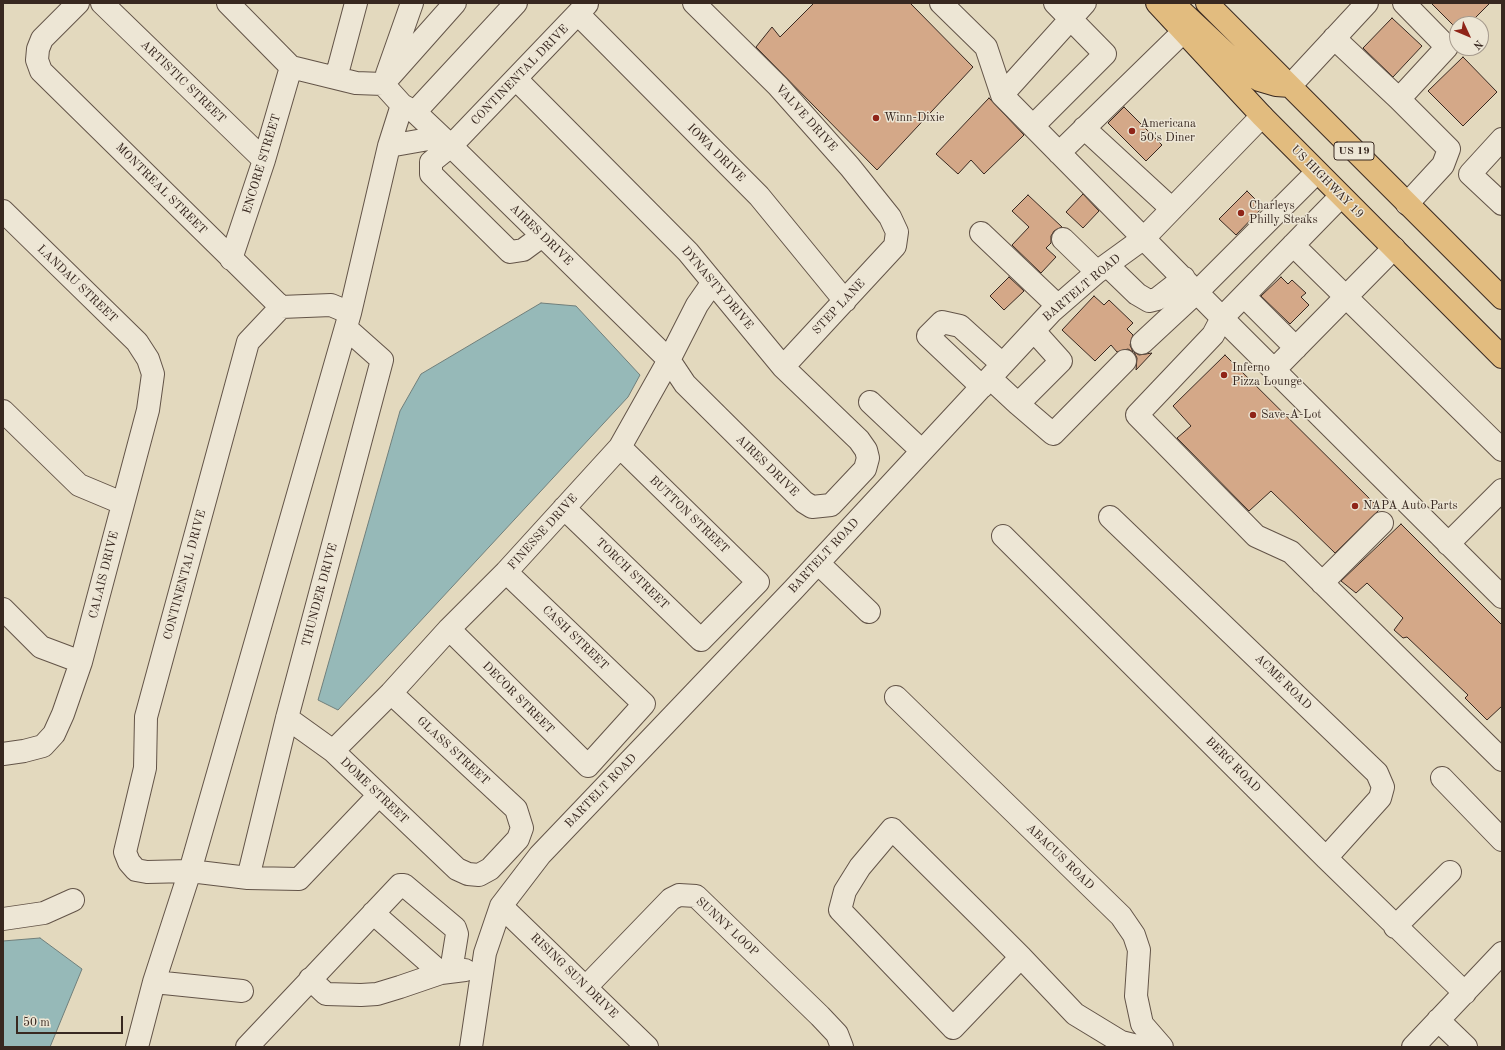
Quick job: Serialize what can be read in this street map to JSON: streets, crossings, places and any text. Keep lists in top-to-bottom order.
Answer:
{
  "streets": {
    "highway": ["US 19", "US HIGHWAY 19"],
    "street": [
      "CONTINENTAL DRIVE",
      "ARTISTIC STREET",
      "VALVE DRIVE",
      "IOWA DRIVE",
      "ENCORE STREET",
      "MONTREAL STREET",
      "AIRES DRIVE",
      "LANDAU STREET",
      "DYNASTY DRIVE",
      "BARTELT ROAD",
      "STEP LANE",
      "BUTTON STREET",
      "FINESSE DRIVE",
      "TORCH STREET",
      "CALAIS DRIVE",
      "THUNDER DRIVE",
      "CASH STREET",
      "ACME ROAD",
      "DECOR STREET",
      "GLASS STREET",
      "BERG ROAD",
      "DOME STREET",
      "ABACUS ROAD",
      "SUNNY LOOP",
      "RISING SUN DRIVE"
    ]
  },
  "crossings": [
    ["CONTINENTAL DRIVE", "IOWA DRIVE"],
    ["CONTINENTAL DRIVE", "MONTREAL STREET"],
    ["CONTINENTAL DRIVE", "AIRES DRIVE"],
    ["CONTINENTAL DRIVE", "DYNASTY DRIVE"],
    ["ARTISTIC STREET", "ENCORE STREET"],
    ["VALVE DRIVE", "STEP LANE"],
    ["IOWA DRIVE", "STEP LANE"],
    ["ENCORE STREET", "MONTREAL STREET"],
    ["US HIGHWAY 19", "BARTELT ROAD"],
    ["AIRES DRIVE", "DYNASTY DRIVE"],
    ["AIRES DRIVE", "FINESSE DRIVE"],
    ["LANDAU STREET", "CALAIS DRIVE"],
    ["DYNASTY DRIVE", "STEP LANE"],
    ["DYNASTY DRIVE", "FINESSE DRIVE"],
    ["BARTELT ROAD", "RISING SUN DRIVE"],
    ["BUTTON STREET", "FINESSE DRIVE"],
    ["BUTTON STREET", "TORCH STREET"],
    ["FINESSE DRIVE", "TORCH STREET"],
    ["FINESSE DRIVE", "CASH STREET"],
    ["FINESSE DRIVE", "DECOR STREET"],
    ["FINESSE DRIVE", "GLASS STREET"],
    ["FINESSE DRIVE", "DOME STREET"],
    ["THUNDER DRIVE", "DOME STREET"],
    ["CASH STREET", "DECOR STREET"],
    ["ACME ROAD", "BERG ROAD"],
    ["GLASS STREET", "DOME STREET"],
    ["SUNNY LOOP", "RISING SUN DRIVE"]
  ],
  "places": [
    "Winn-Dixie",
    "Americana 50's Diner",
    "Charleys Philly Steaks",
    "Inferno Pizza Lounge",
    "Save-A-Lot",
    "NAPA Auto Parts"
  ],
  "scale_bar": "50 m",
  "north": "bottom right"
}
